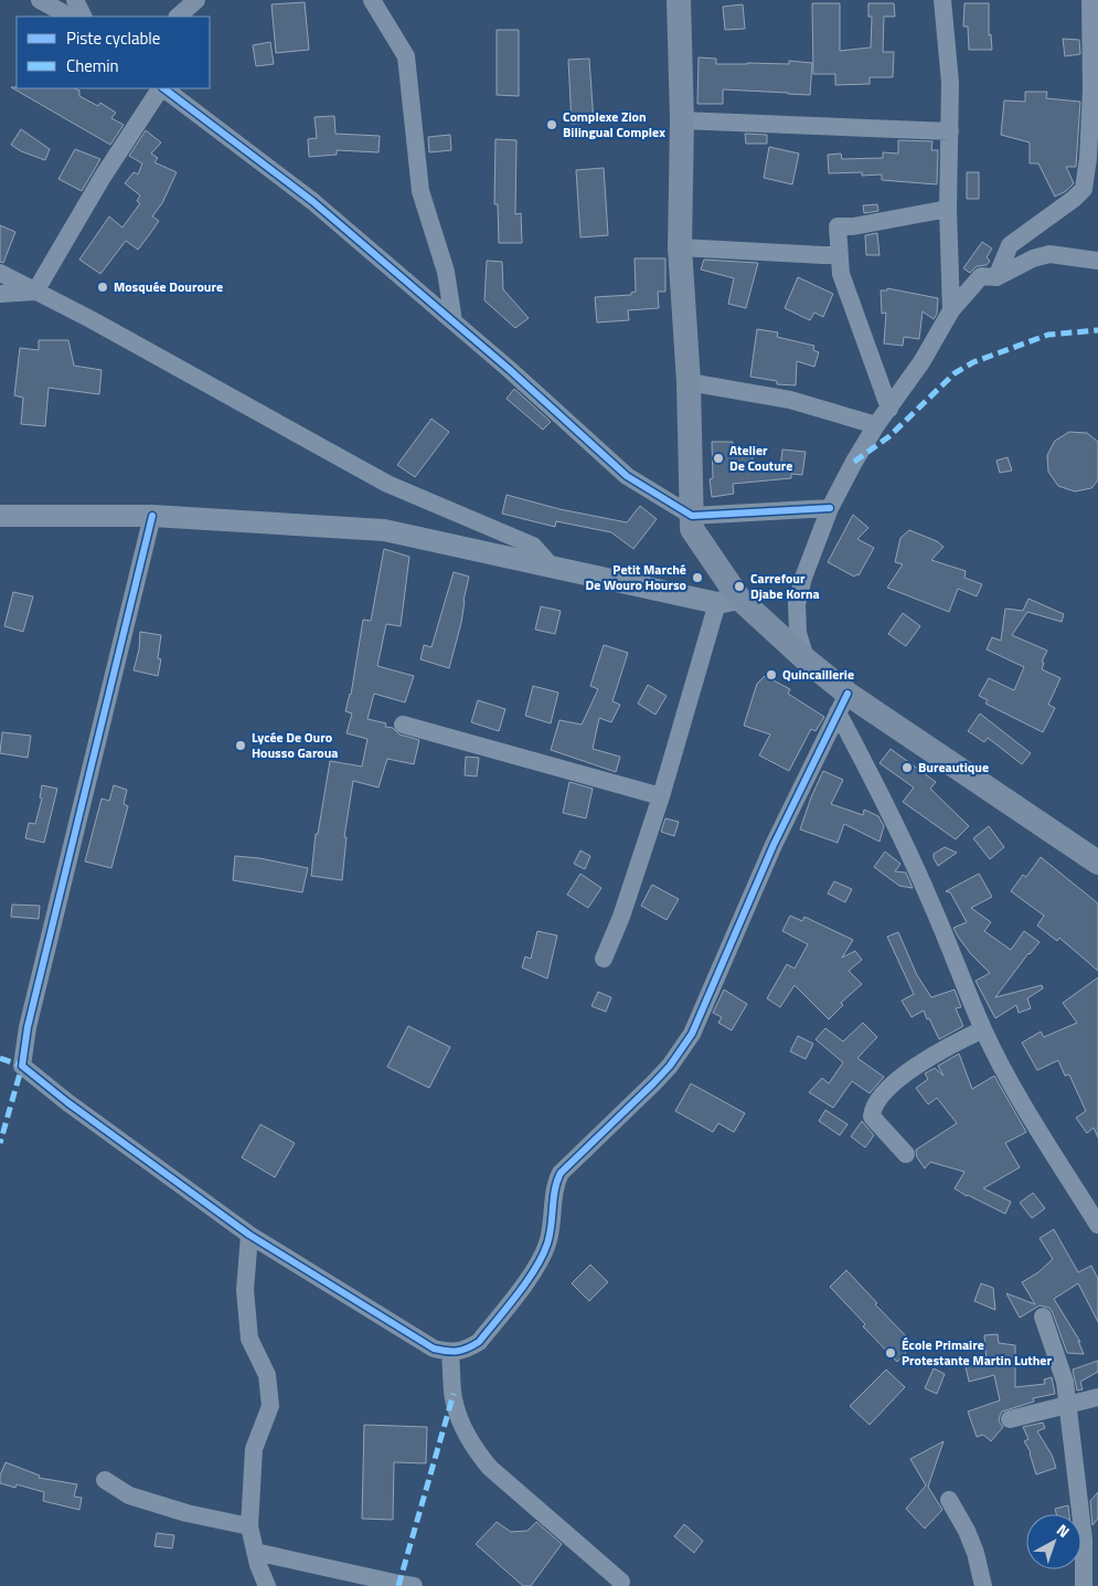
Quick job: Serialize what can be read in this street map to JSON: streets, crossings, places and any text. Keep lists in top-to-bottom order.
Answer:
{
  "places": [
    "Complexe Zion Bilingual Complex",
    "Mosquée Douroure",
    "Atelier De Couture",
    "Petit Marché De Wouro Hourso",
    "Carrefour Djabe Korna",
    "Quincaillerie",
    "Lycée De Ouro Housso Garoua",
    "Bureautique",
    "École Primaire Protestante Martin Luther"
  ],
  "legend": ["Piste cyclable", "Chemin"],
  "north": "top right"
}
